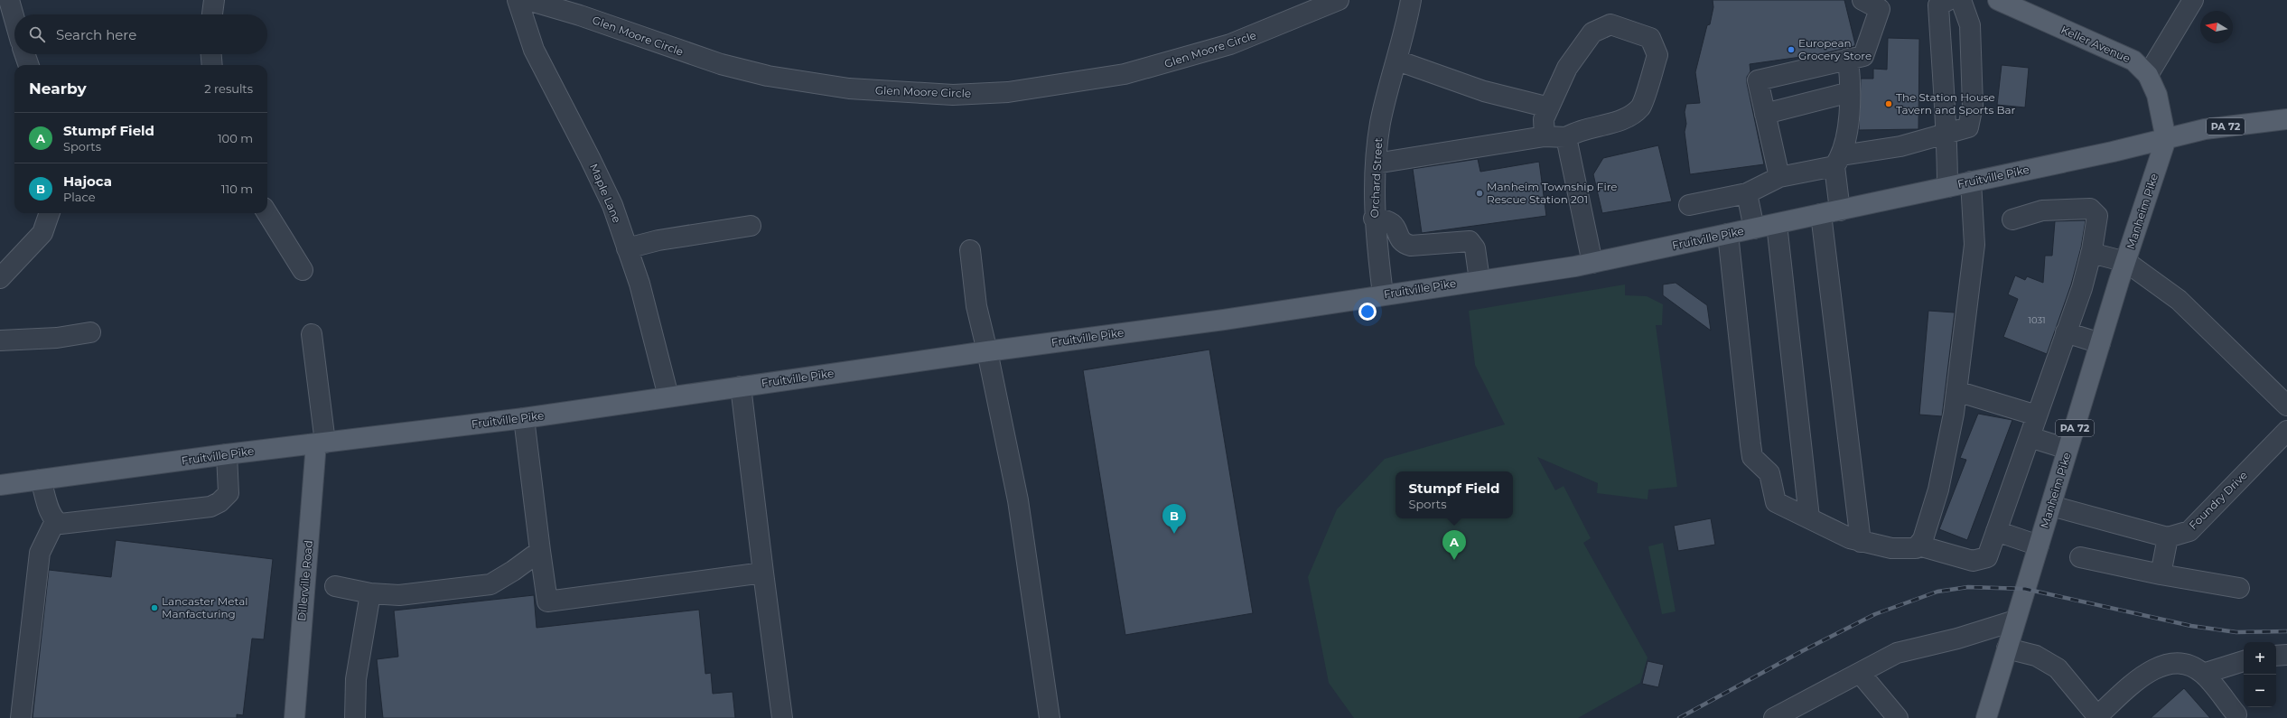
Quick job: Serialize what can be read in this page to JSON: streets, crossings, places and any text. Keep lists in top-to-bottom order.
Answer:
{
  "streets": {
    "main road": [
      "Keller Avenue",
      "PA 72",
      "Fruitville Pike",
      "Manheim Pike",
      "Dillerville Road"
    ],
    "street": [
      "Glen Moore Circle",
      "Orchard Street",
      "Maple Lane",
      "Foundry Drive"
    ]
  },
  "crossings": [
    ["Keller Avenue", "PA 72"],
    ["Keller Avenue", "Fruitville Pike"],
    ["Keller Avenue", "Manheim Pike"],
    ["PA 72", "Fruitville Pike"],
    ["PA 72", "Manheim Pike"],
    ["Fruitville Pike", "Orchard Street"],
    ["Fruitville Pike", "Maple Lane"],
    ["Fruitville Pike", "Manheim Pike"],
    ["Fruitville Pike", "Dillerville Road"]
  ],
  "places": [
    "European Grocery Store",
    "The Station House Tavern and Sports Bar",
    "Manheim Township Fire Rescue Station 201",
    "Lancaster Metal Manfacturing"
  ],
  "house_numbers": ["1031"],
  "north": "left",
  "page": {
    "search": "Search here",
    "heading": ["Nearby", "2 results"],
    "list": [
      {
        "mark": "A",
        "name": "Stumpf Field",
        "note": "Sports",
        "value": "100 m"
      },
      {
        "mark": "B",
        "name": "Hajoca",
        "note": "Place",
        "value": "110 m"
      }
    ],
    "popup": ["Stumpf Field", "Sports"],
    "pins": ["B", "A"],
    "map_buttons": ["+", "−"]
  }
}
